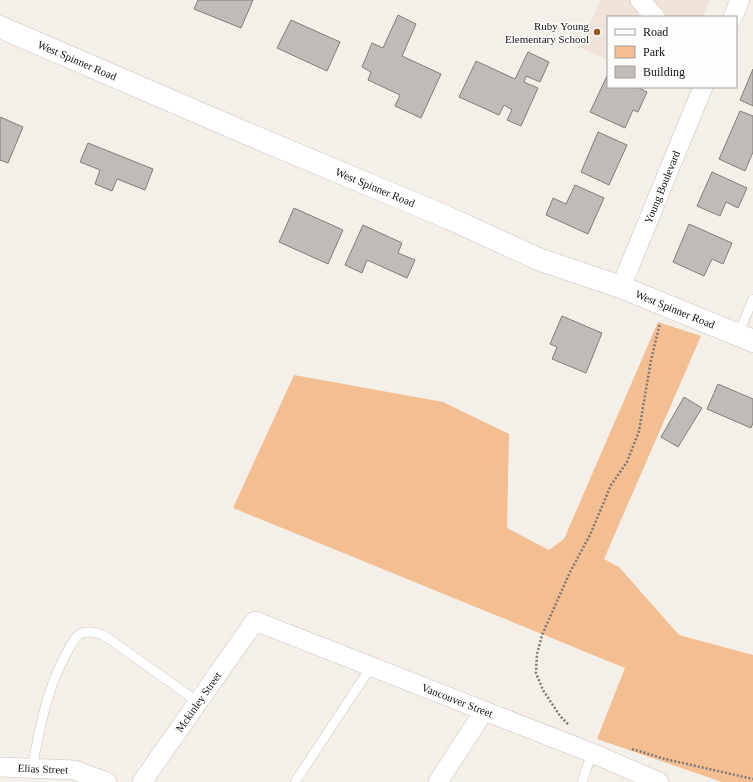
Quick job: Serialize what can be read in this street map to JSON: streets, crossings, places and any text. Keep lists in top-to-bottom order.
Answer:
{
  "streets": {
    "street": [
      "West Spinner Road",
      "Young Boulevard",
      "Vancouver Street",
      "Mckinley Street",
      "Elias Street"
    ]
  },
  "crossings": [
    ["West Spinner Road", "Young Boulevard"],
    ["Vancouver Street", "Mckinley Street"]
  ],
  "places": ["Ruby Young Elementary School"],
  "legend": ["Road", "Park", "Building"]
}
